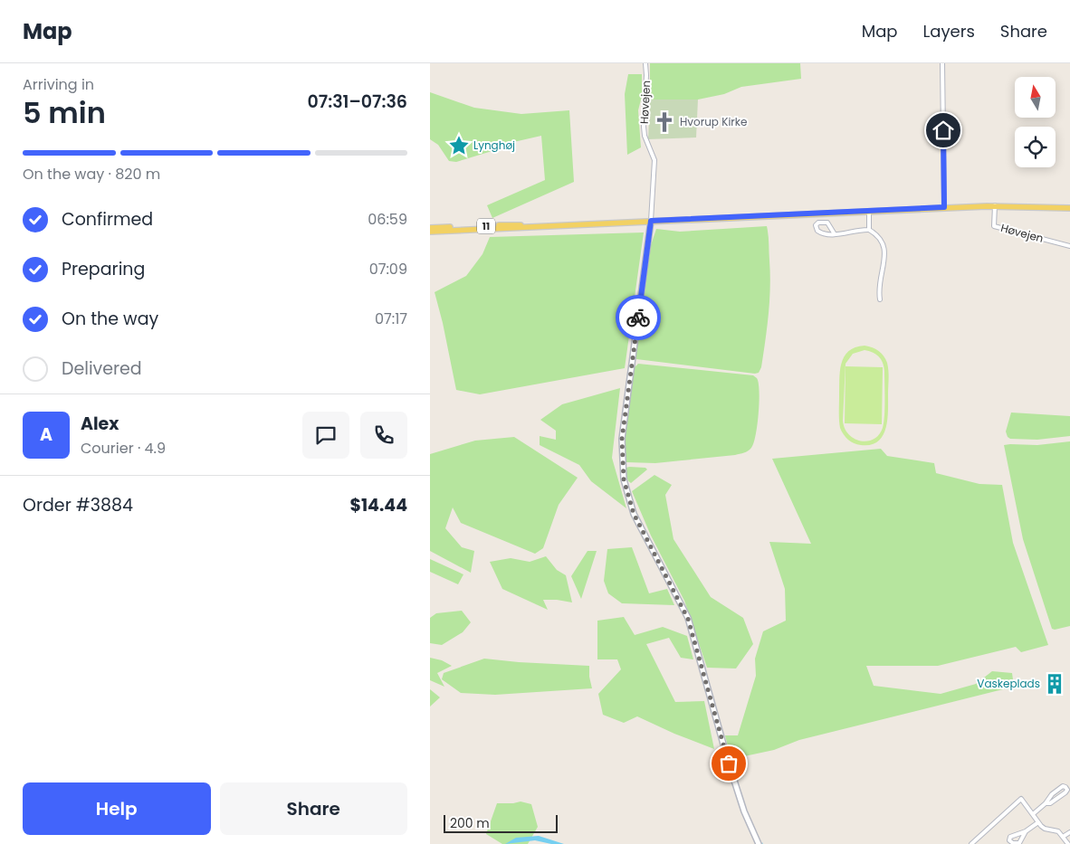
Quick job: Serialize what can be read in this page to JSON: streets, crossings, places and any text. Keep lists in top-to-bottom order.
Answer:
{
  "streets": {
    "main road": ["Høvejen", "11"]
  },
  "places": {
    "church": ["Hvorup Kirke"],
    "place": ["Lynghøj"],
    "building": ["Vaskeplads"]
  },
  "scale_bar": "200 m",
  "north": "top",
  "page": {
    "header": "Map",
    "nav": ["Map", "Layers", "Share"],
    "heading": ["5 min", "Arriving in", "07:31–07:36"],
    "panel": [
      "Alex",
      "Courier · 4.9",
      "Order #3884",
      "$14.44"
    ],
    "bar": "On the way · 820 m",
    "list": [
      ["Confirmed", "06:59"],
      ["Preparing", "07:09"],
      ["On the way", "07:17"],
      "Delivered"
    ],
    "round": "A",
    "buttons": ["Help", "Share"],
    "scale": "200 m"
  }
}
